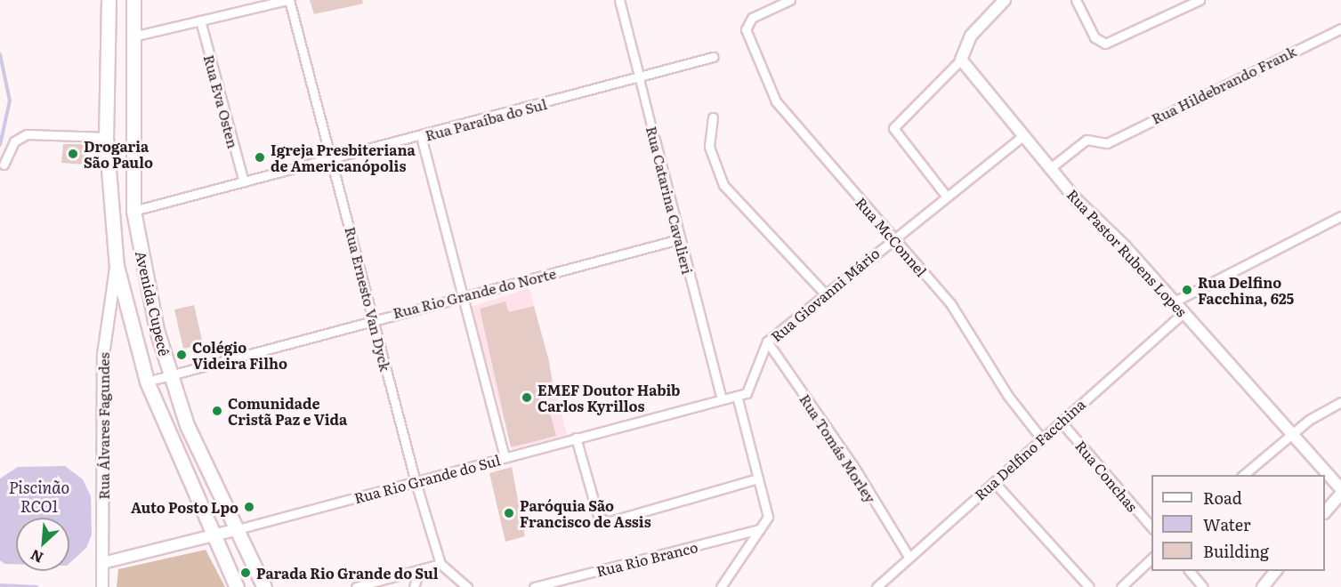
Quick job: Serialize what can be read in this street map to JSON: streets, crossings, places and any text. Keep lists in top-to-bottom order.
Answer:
{
  "streets": {
    "main road": ["Avenida Cupecê"],
    "street": [
      "Rua Hildebrando Frank",
      "Rua Eva Osten",
      "Rua Paraíba do Sul",
      "Rua Catarina Cavalieri",
      "Rua McConnel",
      "Rua Pastor Rubens Lopes",
      "Rua Rio Grande do Norte",
      "Rua Giovanni Mário",
      "Rua Ernesto Van Dyck",
      "Rua Álvares Fagundes",
      "Rua Tomás Morley",
      "Rua Delfino Facchina",
      "Rua Conchas",
      "Rua Rio Grande do Sul",
      "Rua Rio Branco"
    ]
  },
  "crossings": [
    ["Rua Hildebrando Frank", "Rua Pastor Rubens Lopes"],
    ["Rua Eva Osten", "Rua Paraíba do Sul"],
    ["Rua Paraíba do Sul", "Rua Catarina Cavalieri"],
    ["Rua Paraíba do Sul", "Rua Ernesto Van Dyck"],
    ["Rua Paraíba do Sul", "Avenida Cupecê"],
    ["Rua Catarina Cavalieri", "Rua Rio Grande do Norte"],
    ["Rua Catarina Cavalieri", "Rua Rio Grande do Sul"],
    ["Rua McConnel", "Rua Giovanni Mário"],
    ["Rua McConnel", "Rua Delfino Facchina"],
    ["Rua Pastor Rubens Lopes", "Rua Giovanni Mário"],
    ["Rua Pastor Rubens Lopes", "Rua Delfino Facchina"],
    ["Rua Rio Grande do Norte", "Rua Ernesto Van Dyck"],
    ["Rua Rio Grande do Norte", "Avenida Cupecê"],
    ["Rua Giovanni Mário", "Rua Tomás Morley"],
    ["Rua Giovanni Mário", "Rua Rio Grande do Sul"],
    ["Rua Ernesto Van Dyck", "Rua Rio Grande do Sul"],
    ["Avenida Cupecê", "Rua Álvares Fagundes"],
    ["Avenida Cupecê", "Rua Rio Grande do Sul"],
    ["Rua Álvares Fagundes", "Rua Rio Grande do Sul"],
    ["Rua Tomás Morley", "Rua Delfino Facchina"],
    ["Rua Delfino Facchina", "Rua Conchas"]
  ],
  "water": ["Piscinão RCO1"],
  "places": [
    "Drogaria São Paulo",
    "Igreja Presbiteriana de Americanópolis",
    "Rua Delfino Facchina, 625",
    "Colégio Videira Filho",
    "EMEF Doutor Habib Carlos Kyrillos",
    "Comunidade Cristã Paz e Vida",
    "Auto Posto Lpo",
    "Paróquia São Francisco de Assis",
    "Parada Rio Grande do Sul"
  ],
  "legend": ["Road", "Water", "Building"],
  "north": "bottom left"
}
